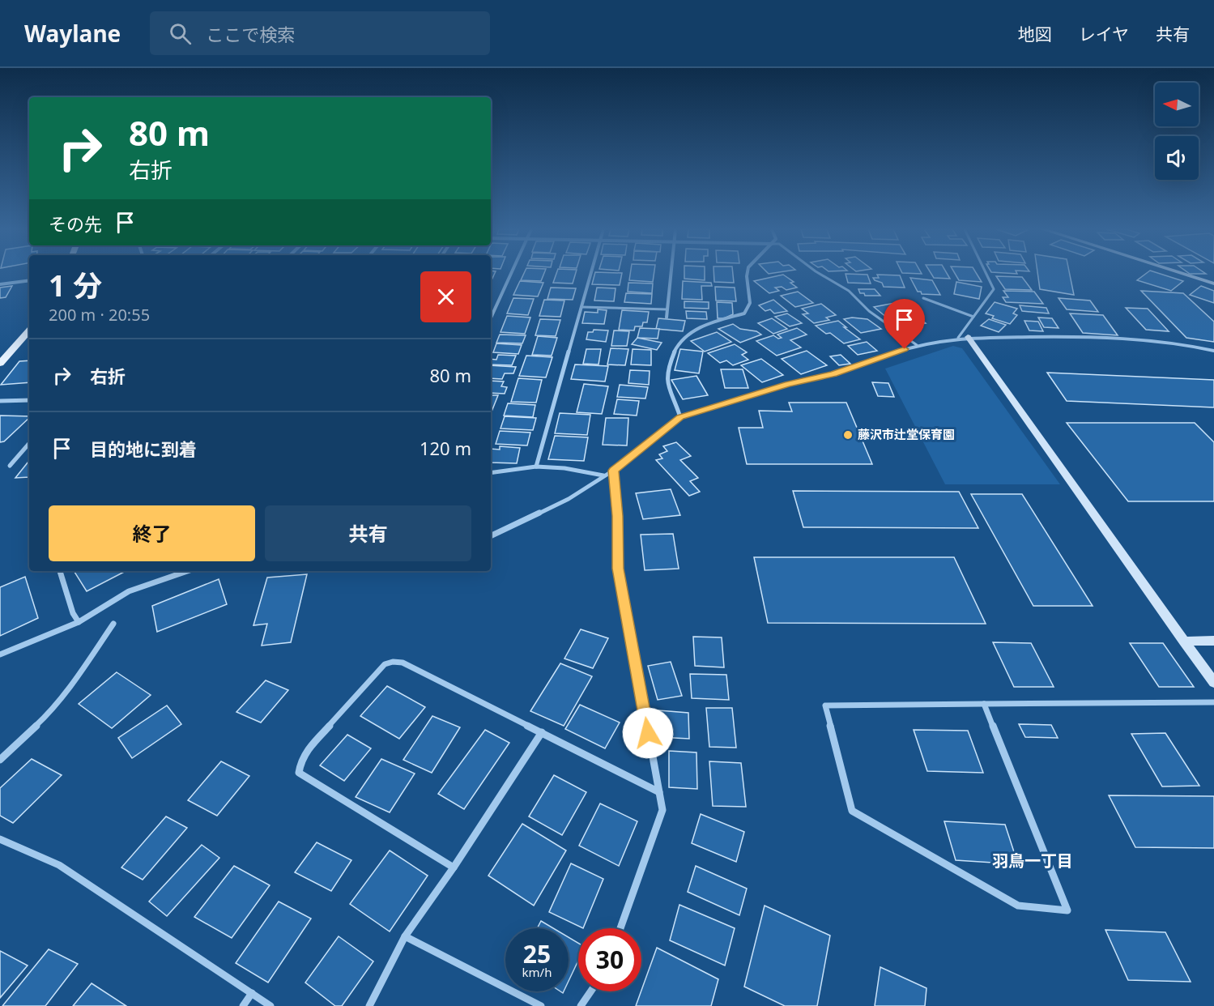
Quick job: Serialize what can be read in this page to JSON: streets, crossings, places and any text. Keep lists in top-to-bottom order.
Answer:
{
  "districts": ["羽鳥一丁目"],
  "places": ["藤沢市辻堂保育園"],
  "north": "left",
  "page": {
    "header": "Waylane",
    "search": "ここで検索",
    "nav": ["地図", "レイヤ", "共有"],
    "turn": ["80 m", "右折"],
    "then": "その先",
    "heading": ["1 分", "200 m · 20:55"],
    "list": [
      {
        "name": "右折",
        "value": "80 m"
      },
      {
        "name": "目的地に到着",
        "value": "120 m"
      }
    ],
    "buttons": ["終了", "共有"],
    "speed": "25 km/h",
    "limit": "30"
  }
}
